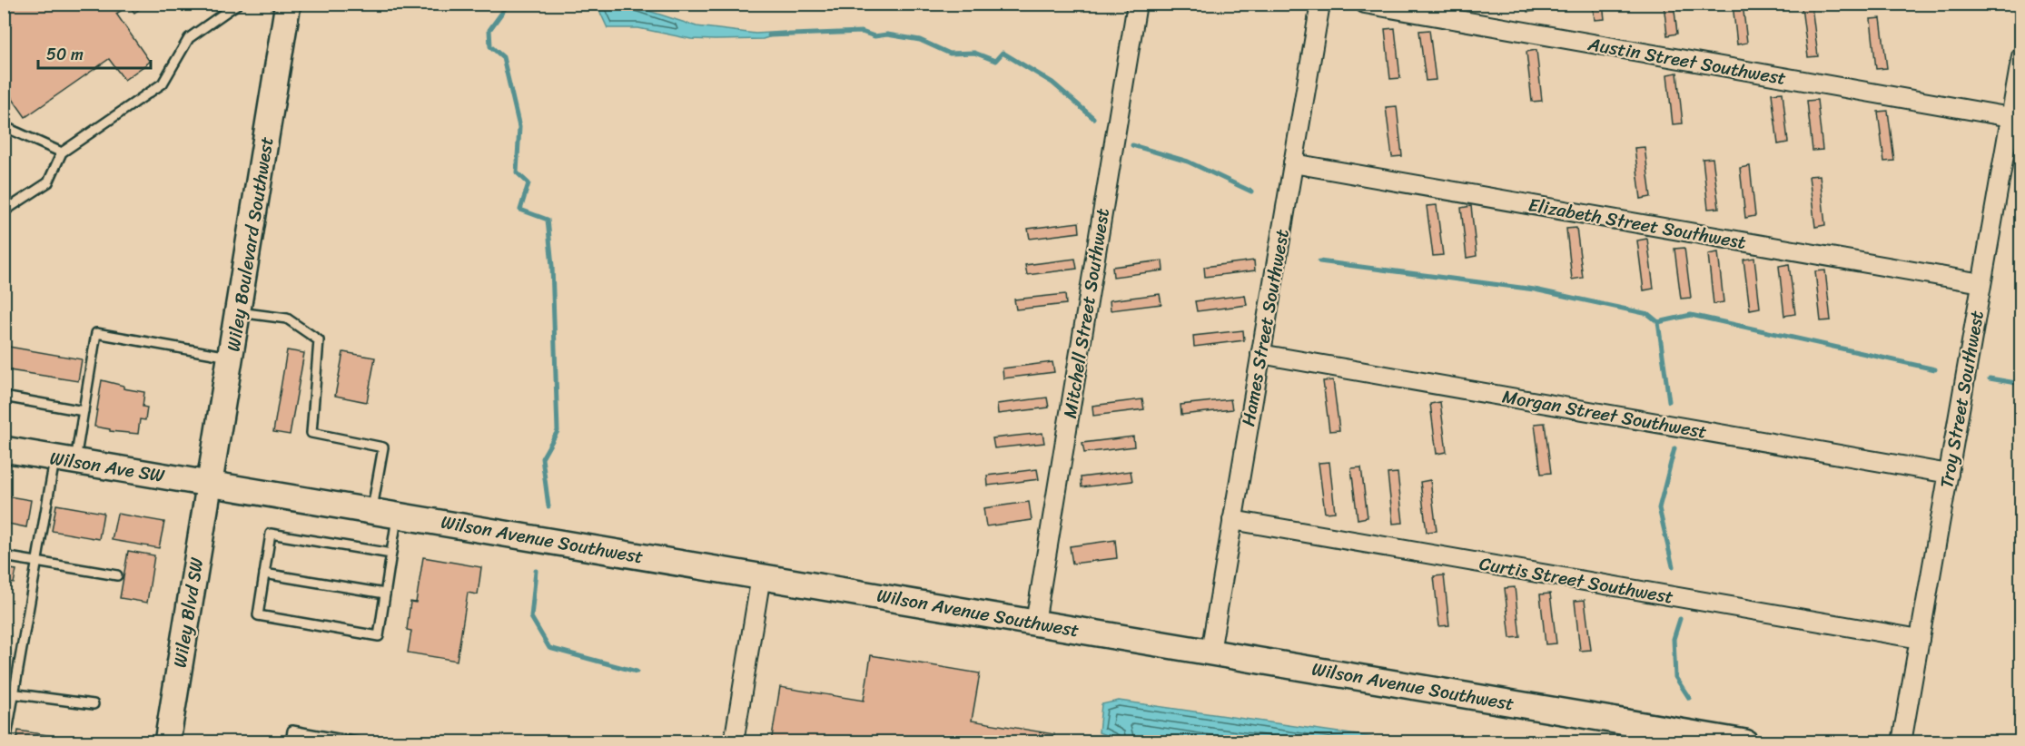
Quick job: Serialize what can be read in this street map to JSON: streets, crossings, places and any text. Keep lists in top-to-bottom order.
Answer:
{
  "streets": {
    "street": [
      "Austin Street Southwest",
      "Elizabeth Street Southwest",
      "Wiley Boulevard Southwest",
      "Mitchell Street Southwest",
      "Hames Street Southwest",
      "Troy Street Southwest",
      "Morgan Street Southwest",
      "Wilson Ave SW",
      "Wilson Avenue Southwest",
      "Curtis Street Southwest",
      "Wiley Blvd SW"
    ]
  },
  "crossings": [
    ["Austin Street Southwest", "Troy Street Southwest"],
    ["Elizabeth Street Southwest", "Hames Street Southwest"],
    ["Elizabeth Street Southwest", "Troy Street Southwest"],
    ["Wiley Boulevard Southwest", "Wilson Ave SW"],
    ["Wiley Boulevard Southwest", "Wilson Avenue Southwest"],
    ["Wiley Boulevard Southwest", "Wiley Blvd SW"],
    ["Mitchell Street Southwest", "Wilson Avenue Southwest"],
    ["Hames Street Southwest", "Morgan Street Southwest"],
    ["Hames Street Southwest", "Wilson Avenue Southwest"],
    ["Hames Street Southwest", "Curtis Street Southwest"],
    ["Troy Street Southwest", "Morgan Street Southwest"],
    ["Troy Street Southwest", "Curtis Street Southwest"],
    ["Wilson Ave SW", "Wilson Avenue Southwest"],
    ["Wilson Ave SW", "Wiley Blvd SW"],
    ["Wilson Avenue Southwest", "Wiley Blvd SW"]
  ],
  "scale_bar": "50 m"
}
